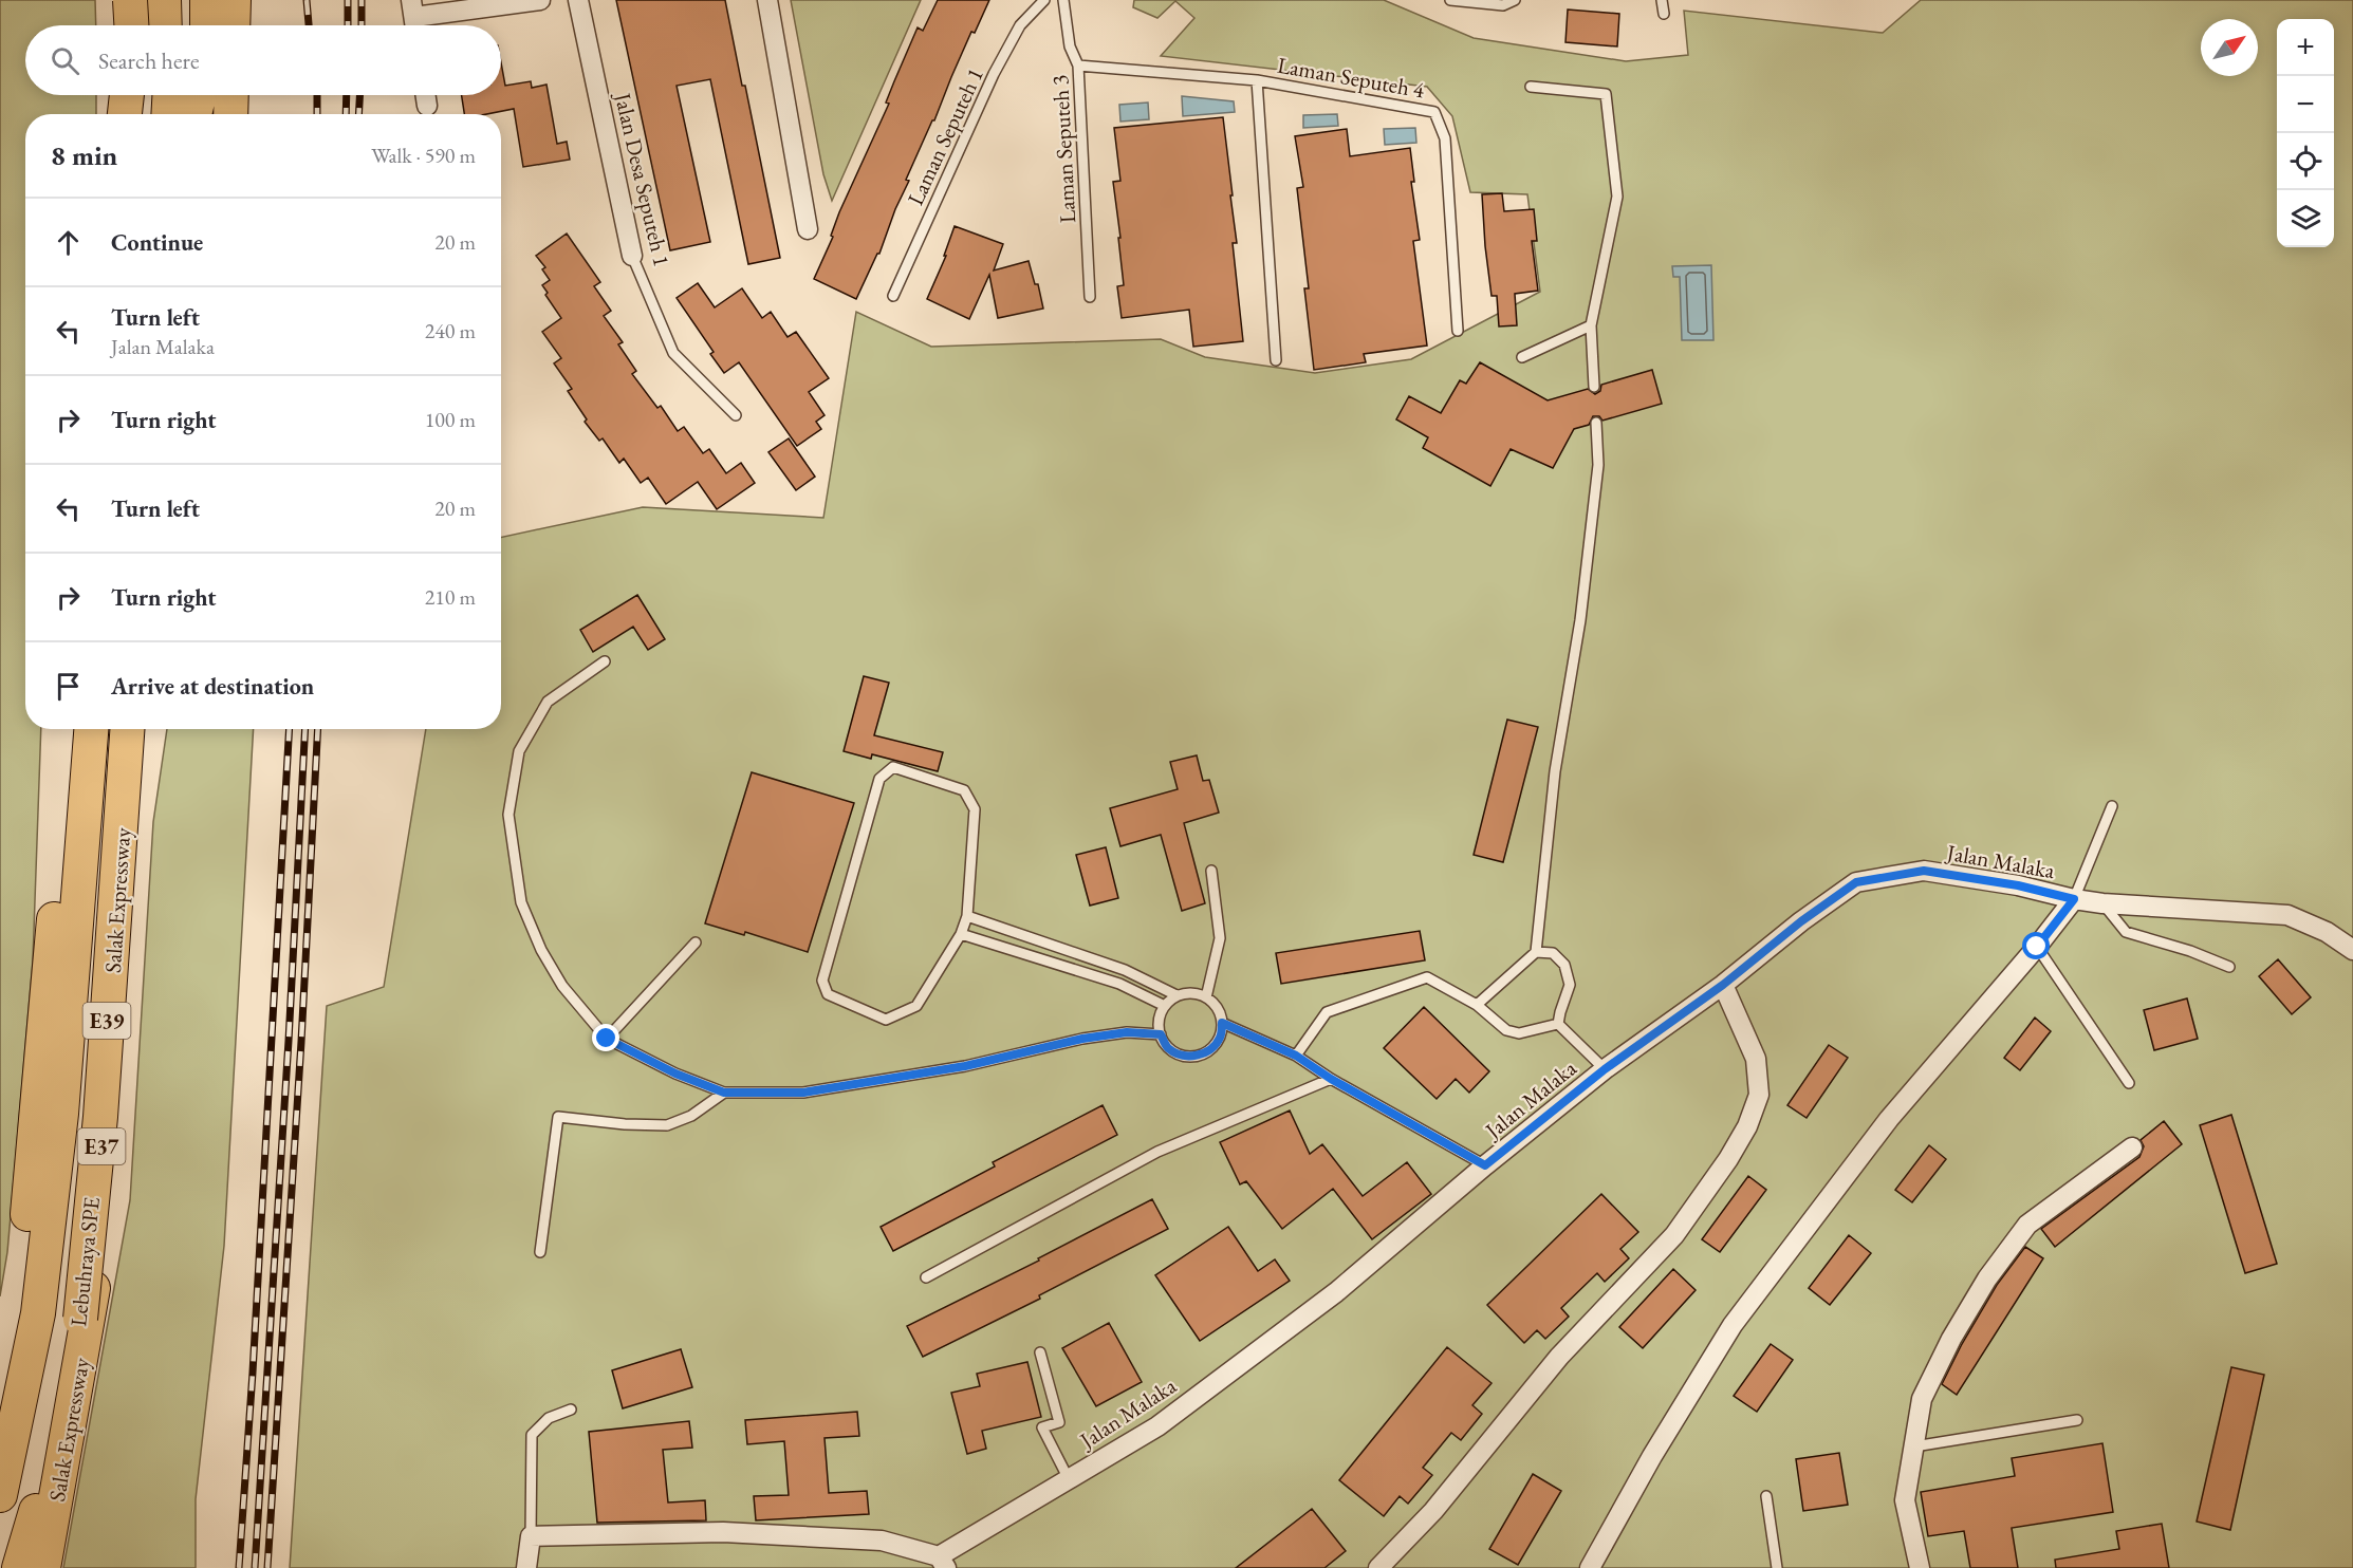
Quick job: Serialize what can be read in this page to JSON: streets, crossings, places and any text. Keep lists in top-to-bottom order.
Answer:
{
  "streets": {
    "highway": [
      "Salak Expressway",
      "E39",
      "E37",
      "Lebuhraya SPE"
    ],
    "street": ["Jalan Desa Seputeh 1", "Jalan Malaka"],
    "lane": ["Laman Seputeh 4", "Laman Seputeh 1", "Laman Seputeh 3"]
  },
  "crossings": [
    ["Laman Seputeh 4", "Laman Seputeh 3"]
  ],
  "north": "top right",
  "page": {
    "map_buttons": ["+", "−"],
    "search": "Search here",
    "heading": ["8 min", "Walk · 590 m"],
    "list": [
      ["Continue", "20 m"],
      ["Turn left", "Jalan Malaka", "240 m"],
      ["Turn right", "100 m"],
      ["Turn left", "20 m"],
      ["Turn right", "210 m"],
      "Arrive at destination"
    ]
  }
}
